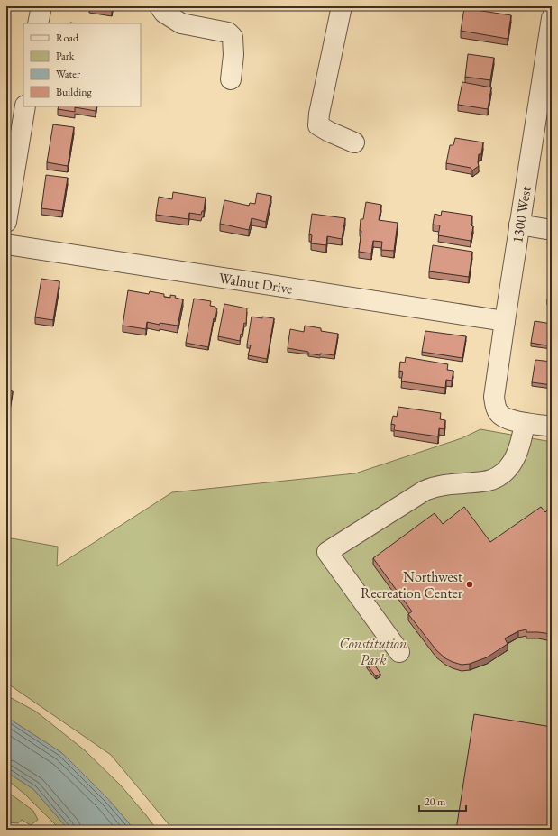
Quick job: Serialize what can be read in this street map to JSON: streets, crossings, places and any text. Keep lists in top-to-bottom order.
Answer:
{
  "streets": {
    "street": ["1300 West", "Walnut Drive"]
  },
  "crossings": [
    ["1300 West", "Walnut Drive"]
  ],
  "parks": ["Constitution Park"],
  "places": ["Northwest Recreation Center"],
  "legend": [
    "Road",
    "Park",
    "Water",
    "Building"
  ],
  "scale_bar": "20 m"
}
